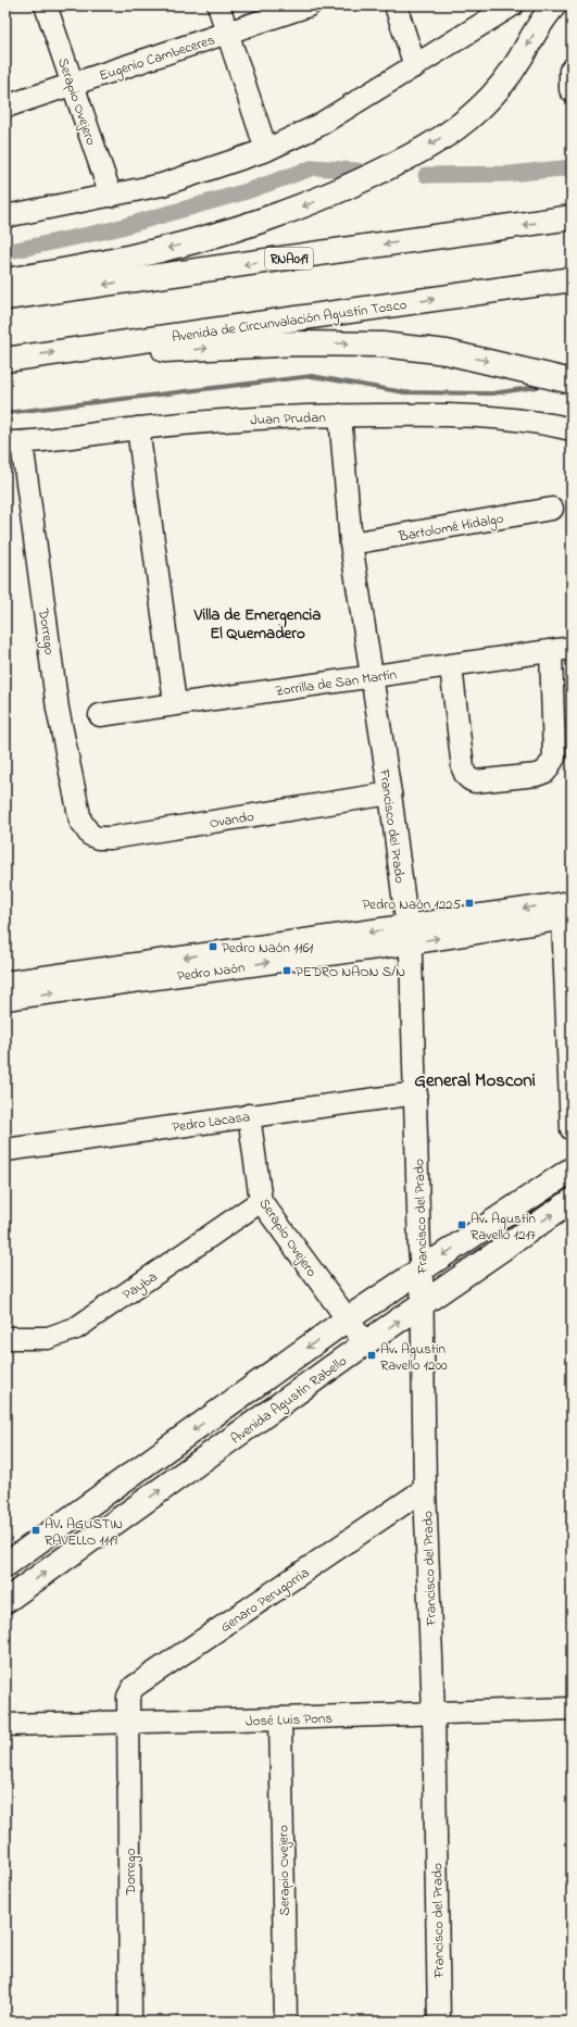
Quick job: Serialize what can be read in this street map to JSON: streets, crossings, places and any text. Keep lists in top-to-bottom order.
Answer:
{
  "streets": {
    "main road": ["RNA019", "Avenida de Circunvalación Agustín Tosco", "Avenida Agustín Rabello"],
    "street": [
      "Eugenio Cambeceres",
      "Serapio Ovejero",
      "Juan Prudan",
      "Bartolomé Hidalgo",
      "Dorrego",
      "Zorrilla de San Martín",
      "Ovando",
      "Francisco del Prado",
      "Pedro Naón",
      "Pedro Lacasa",
      "Payba",
      "Genaro Perugorria",
      "José Luis Pons"
    ]
  },
  "crossings": [
    ["Eugenio Cambeceres", "Serapio Ovejero"],
    ["Serapio Ovejero", "Pedro Lacasa"],
    ["Serapio Ovejero", "Payba"],
    ["Serapio Ovejero", "Avenida Agustín Rabello"],
    ["Serapio Ovejero", "José Luis Pons"],
    ["Juan Prudan", "Dorrego"],
    ["Juan Prudan", "Francisco del Prado"],
    ["Bartolomé Hidalgo", "Francisco del Prado"],
    ["Dorrego", "Ovando"],
    ["Dorrego", "Genaro Perugorria"],
    ["Dorrego", "José Luis Pons"],
    ["Zorrilla de San Martín", "Francisco del Prado"],
    ["Ovando", "Francisco del Prado"],
    ["Francisco del Prado", "Pedro Naón"],
    ["Francisco del Prado", "Pedro Lacasa"],
    ["Francisco del Prado", "Avenida Agustín Rabello"],
    ["Francisco del Prado", "Genaro Perugorria"],
    ["Francisco del Prado", "José Luis Pons"],
    ["Genaro Perugorria", "José Luis Pons"]
  ],
  "districts": ["Villa de Emergencia El Quemadero", "General Mosconi"],
  "places": {
    "transit": [
      "Pedro Naón 1225",
      "Pedro Naón 1161",
      "PEDRO NAON S/N",
      "Av. Agustin Ravello 1217",
      "Av. Agustin Ravello 1200",
      "AV. AGUSTIN RAVELLO 1119"
    ]
  }
}
